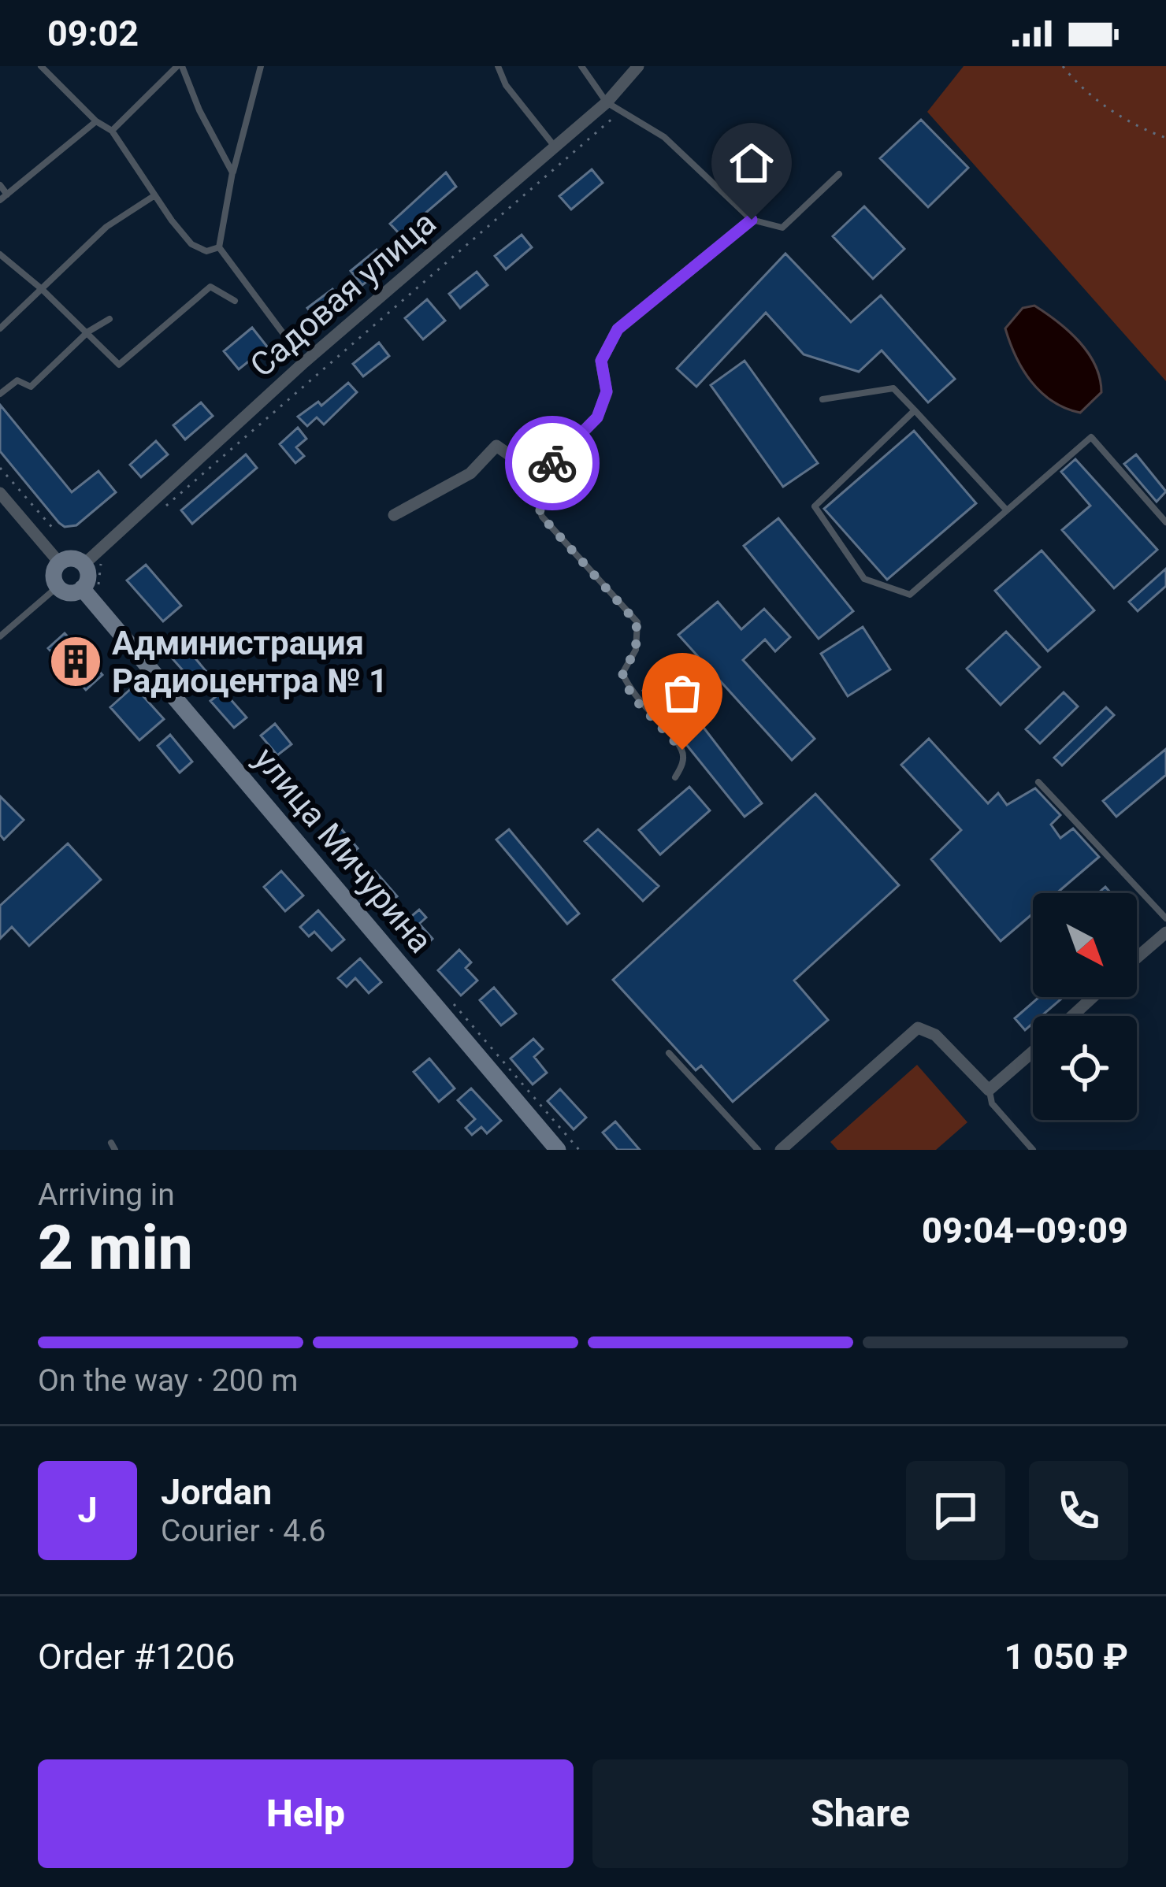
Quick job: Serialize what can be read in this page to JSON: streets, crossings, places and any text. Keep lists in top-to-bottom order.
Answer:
{
  "streets": {
    "street": ["Садовая улица", "улица Мичурина"]
  },
  "places": {
    "building": ["Администрация Радиоцентра № 1"]
  },
  "north": "bottom right",
  "page": {
    "status": "09:02",
    "heading": ["2 min", "Arriving in", "09:04–09:09"],
    "panel": [
      "Jordan",
      "Courier · 4.6",
      "Order #1206",
      "1 050 ₽"
    ],
    "bar": "On the way · 200 m",
    "round": "J",
    "buttons": ["Help", "Share"]
  }
}
